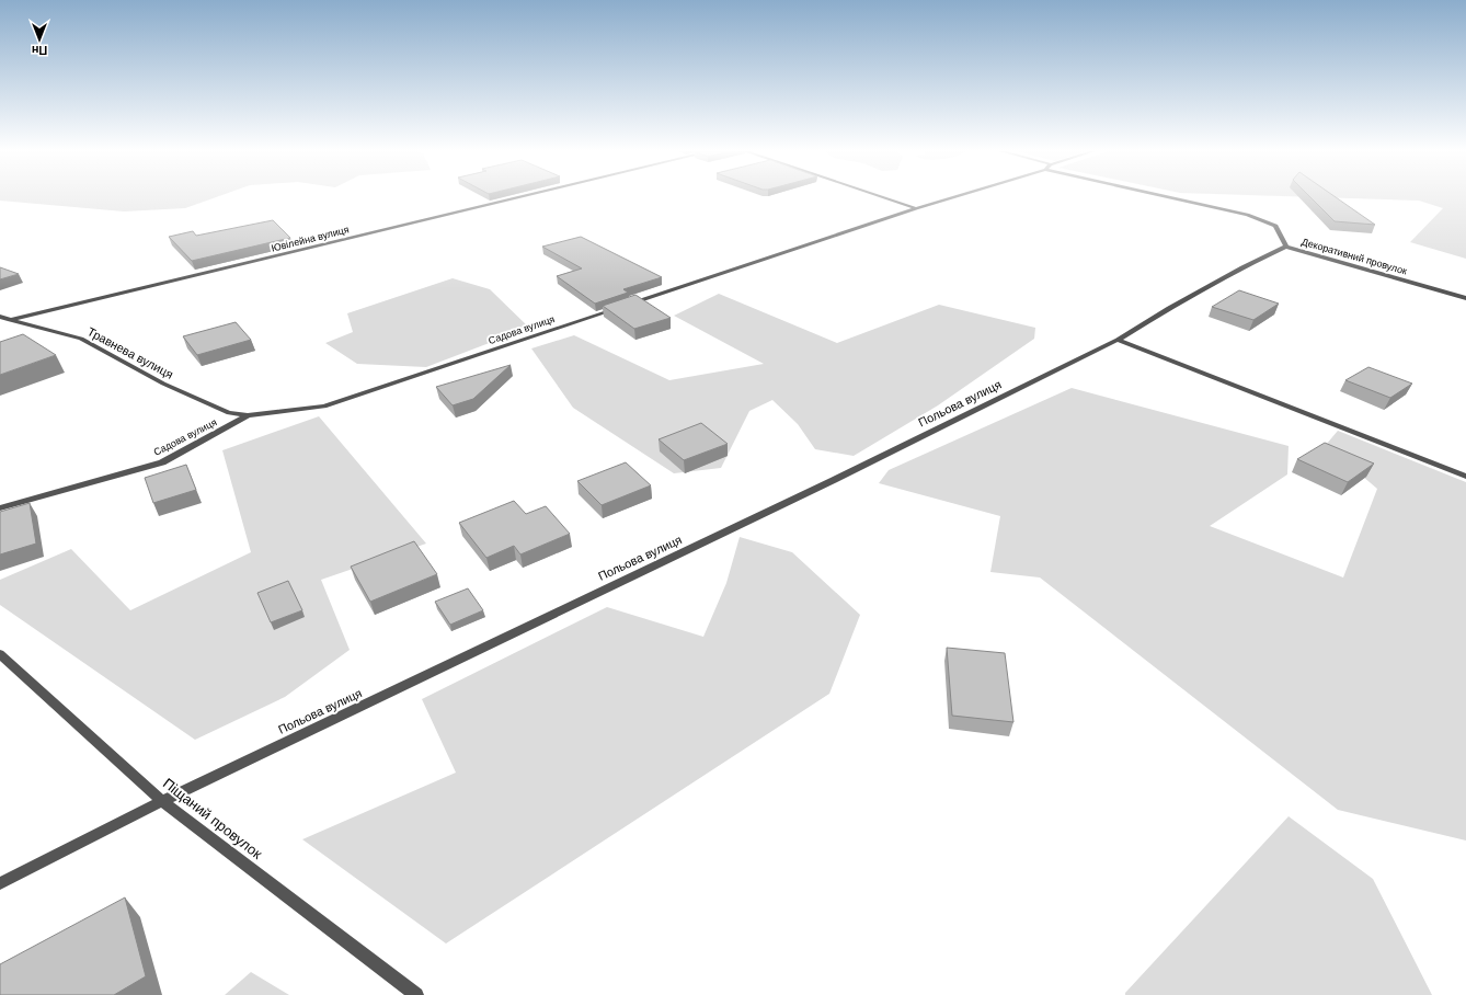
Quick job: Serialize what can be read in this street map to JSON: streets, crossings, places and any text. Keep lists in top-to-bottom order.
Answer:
{
  "streets": {
    "street": [
      "Ювілейна вулиця",
      "Декоративний провулок",
      "Садова вулиця",
      "Травнева вулиця",
      "Польова вулиця",
      "Піщаний провулок"
    ]
  },
  "crossings": [
    ["Ювілейна вулиця", "Травнева вулиця"],
    ["Декоративний провулок", "Польова вулиця"],
    ["Садова вулиця", "Травнева вулиця"],
    ["Польова вулиця", "Піщаний провулок"]
  ],
  "north": "bottom"
}
